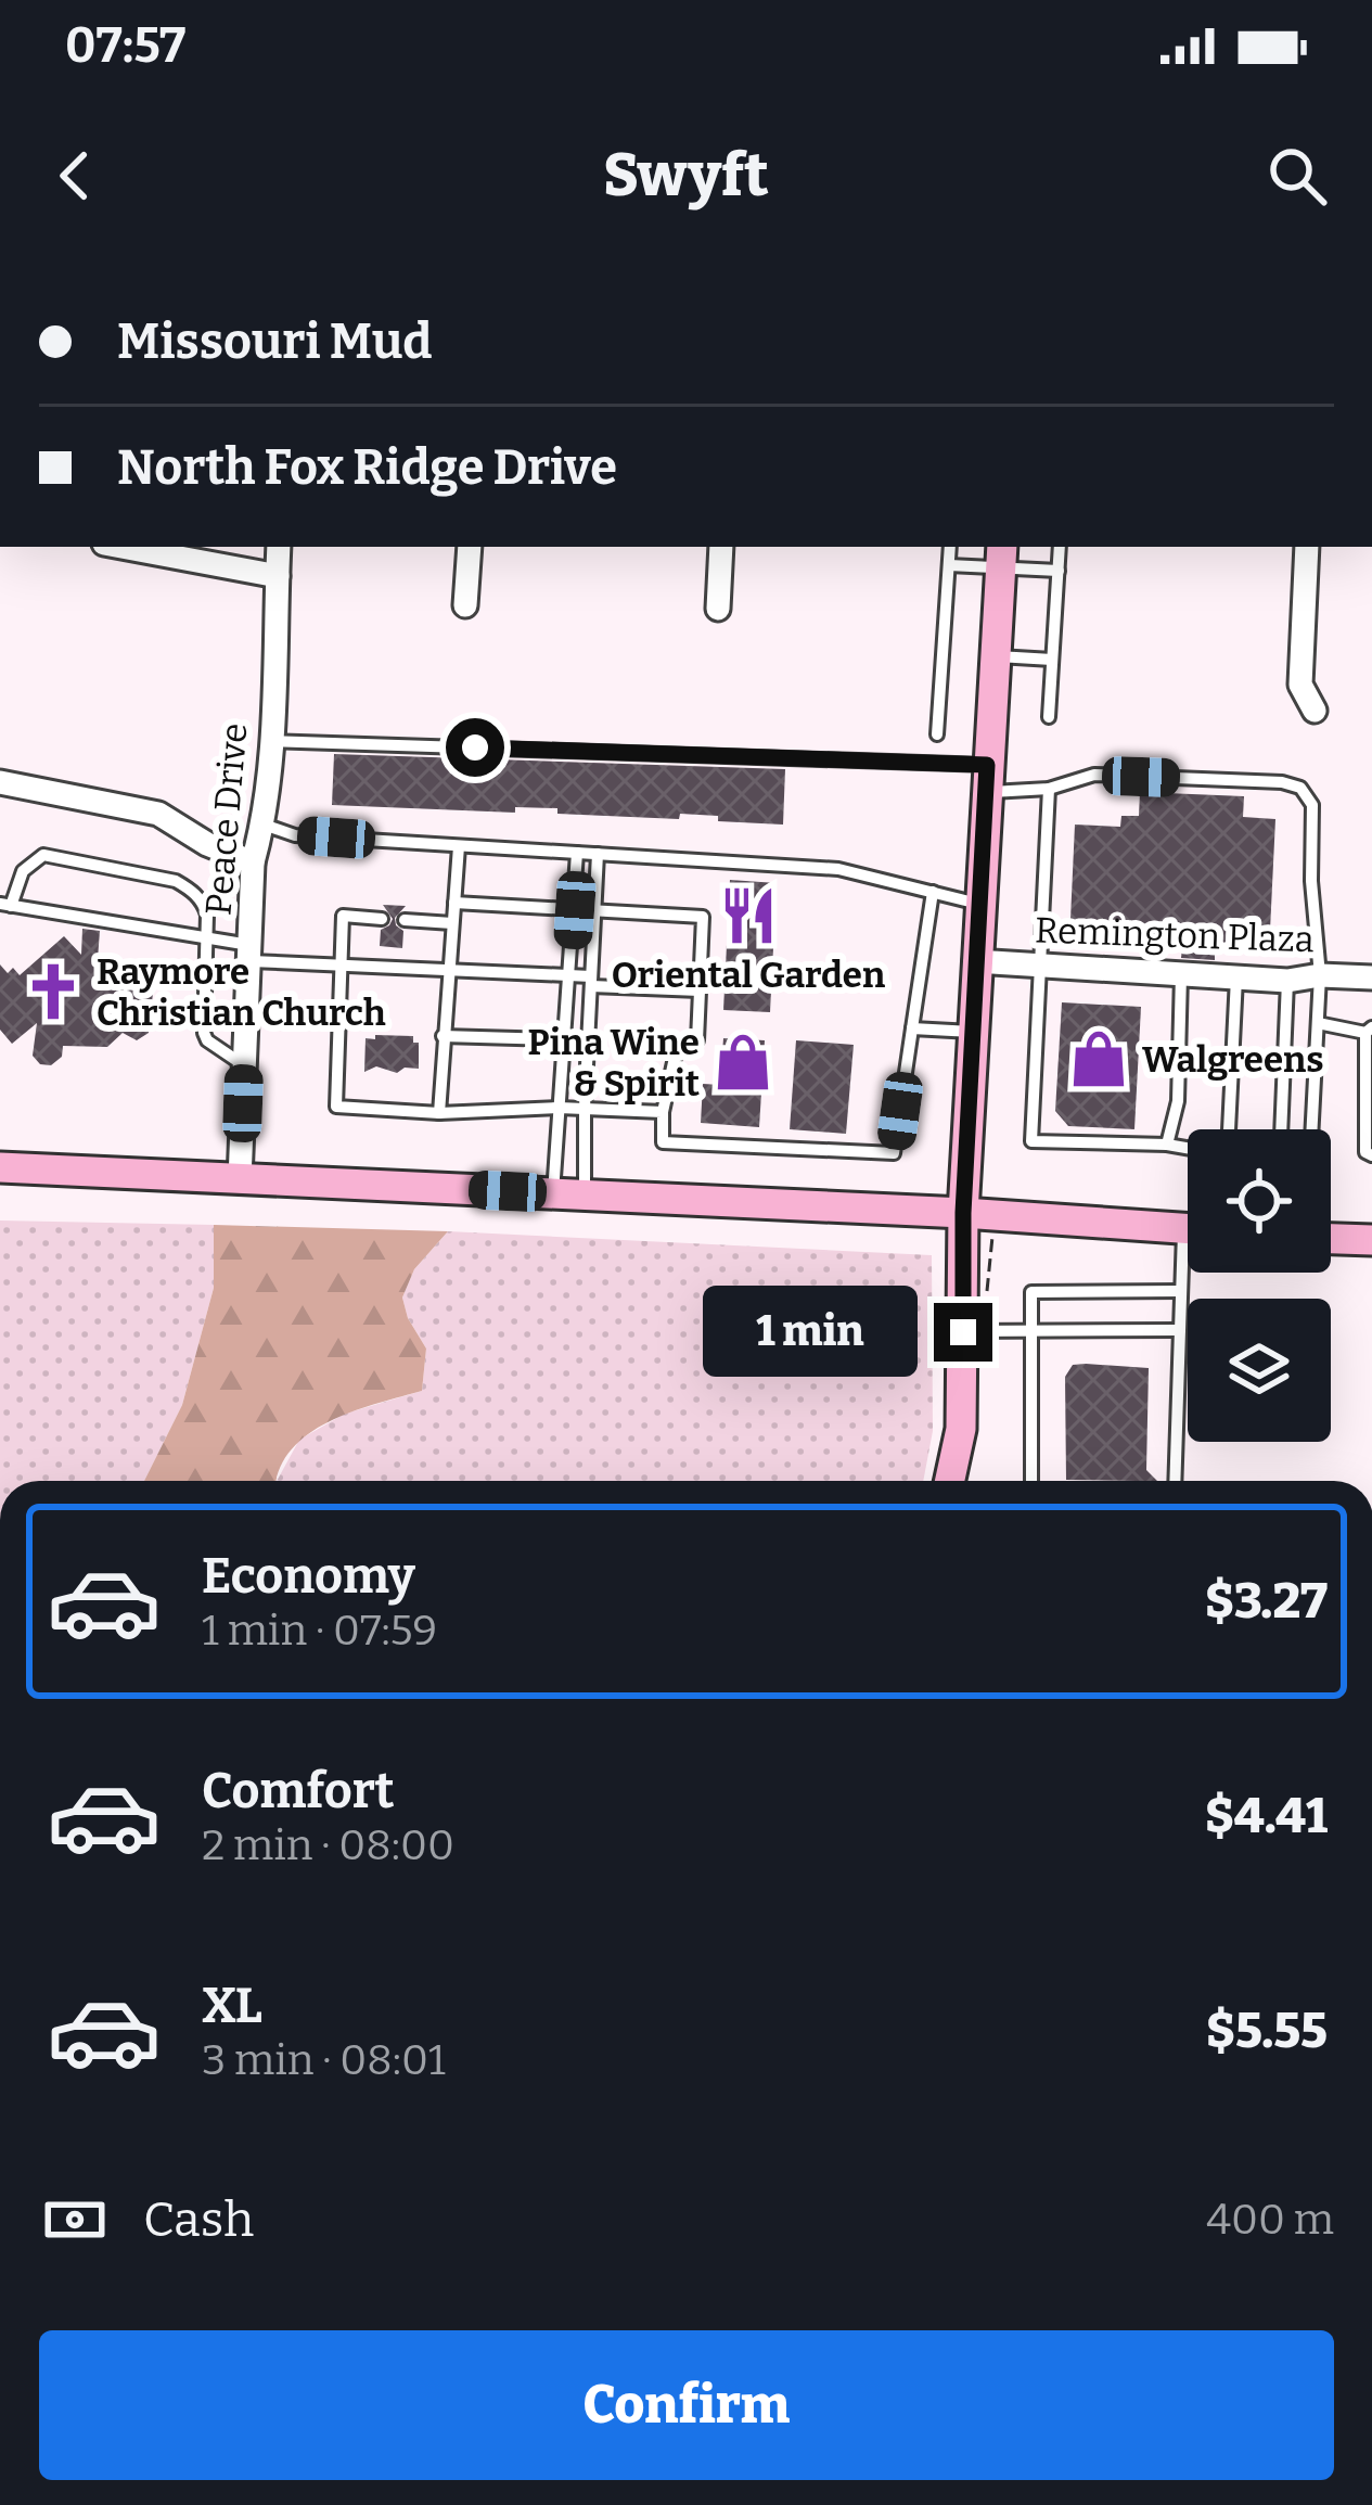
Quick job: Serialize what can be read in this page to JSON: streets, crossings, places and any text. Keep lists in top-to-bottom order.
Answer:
{
  "streets": {
    "street": ["Peace Drive", "Remington Plaza"]
  },
  "places": {
    "restaurant": ["Oriental Garden"],
    "church": ["Raymore Christian Church"],
    "shop": ["Walgreens", "Pina Wine & Spirit"]
  },
  "page": {
    "status": "07:57",
    "header": "Swyft",
    "banner": ["Missouri Mud", "North Fox Ridge Drive"],
    "bubble": "1 min",
    "list": [
      {
        "name": "Economy",
        "note": "1 min · 07:59",
        "value": "$3.27"
      },
      {
        "name": "Comfort",
        "note": "2 min · 08:00",
        "value": "$4.41"
      },
      {
        "name": "XL",
        "note": "3 min · 08:01",
        "value": "$5.55"
      }
    ],
    "pay": ["Cash", "400 m"],
    "buttons": "Confirm"
  }
}
